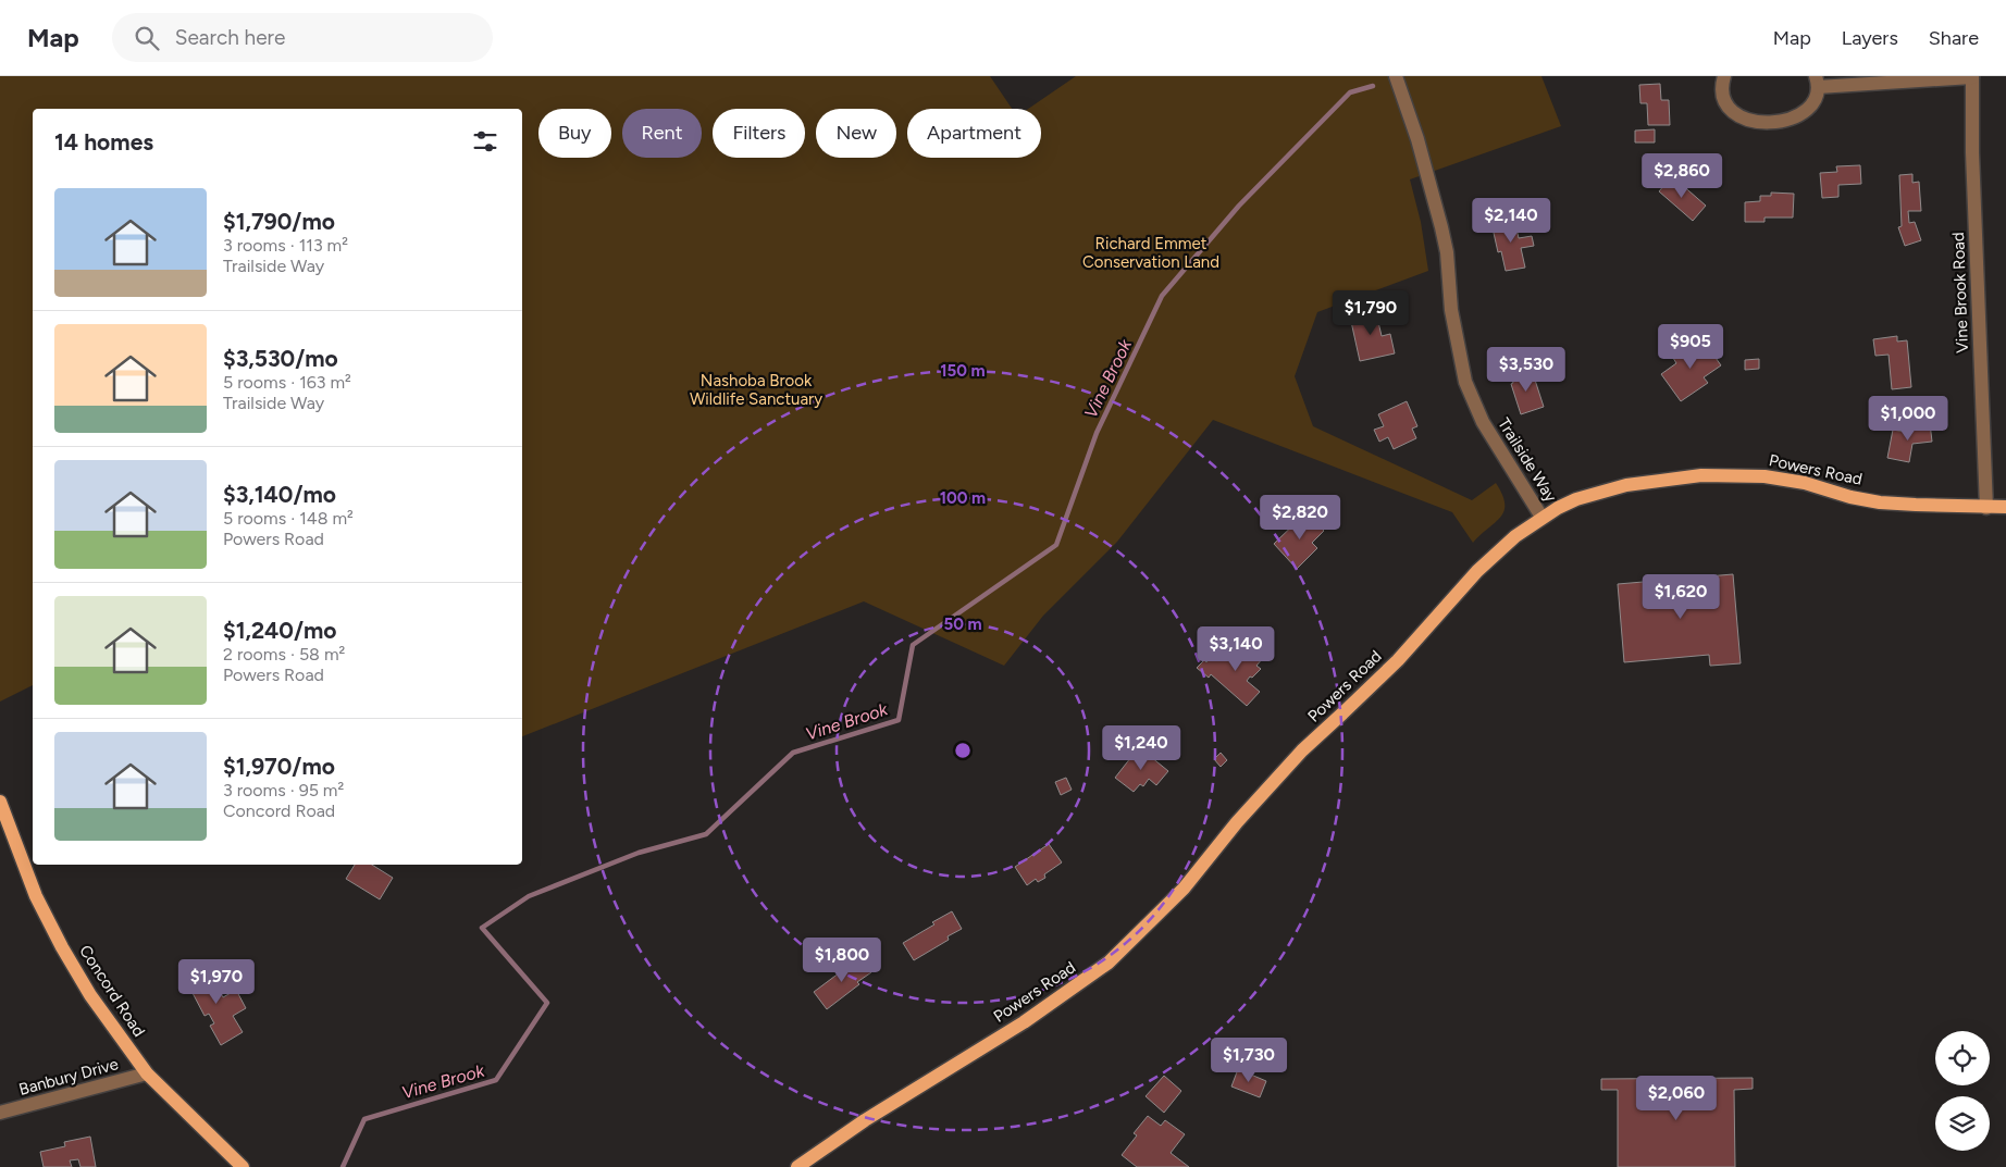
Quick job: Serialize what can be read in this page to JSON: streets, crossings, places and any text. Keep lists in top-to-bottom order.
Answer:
{
  "streets": {
    "main road": ["Powers Road", "Concord Road"],
    "street": ["Vine Brook Road", "Trailside Way", "Banbury Drive"]
  },
  "crossings": [
    ["Vine Brook Road", "Powers Road"],
    ["Trailside Way", "Powers Road"],
    ["Concord Road", "Banbury Drive"]
  ],
  "water": ["Vine Brook"],
  "parks": ["Richard Emmet Conservation Land", "Nashoba Brook Wildlife Sanctuary"],
  "page": {
    "header": "Map",
    "search": "Search here",
    "nav": ["Map", "Layers", "Share"],
    "chip": [
      "Buy",
      "Rent",
      "Filters",
      "New",
      "Apartment"
    ],
    "heading": "14 homes",
    "price": [
      "$2,860",
      "$2,140",
      "$1,790",
      "$905",
      "$3,530",
      "$1,000",
      "$2,820",
      "$1,620",
      "$3,140",
      "$1,240",
      "$1,800",
      "$1,970",
      "$1,730",
      "$2,060"
    ],
    "list": [
      {
        "name": "$1,790/mo",
        "note": "3 rooms · 113 m² · Trailside Way"
      },
      {
        "name": "$3,530/mo",
        "note": "5 rooms · 163 m² · Trailside Way"
      },
      {
        "name": "$3,140/mo",
        "note": "5 rooms · 148 m² · Powers Road"
      },
      {
        "name": "$1,240/mo",
        "note": "2 rooms · 58 m² · Powers Road"
      },
      {
        "name": "$1,970/mo",
        "note": "3 rooms · 95 m² · Concord Road"
      }
    ]
  },
  "rings": ["150 m", "100 m", "50 m"]
}
